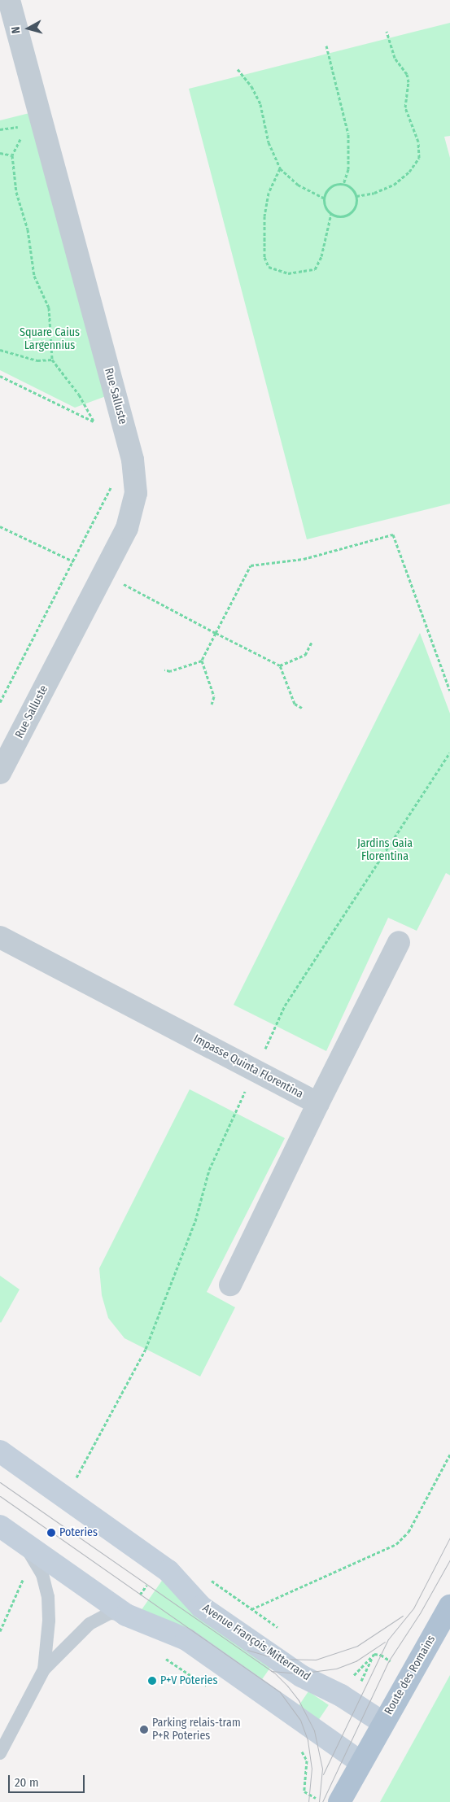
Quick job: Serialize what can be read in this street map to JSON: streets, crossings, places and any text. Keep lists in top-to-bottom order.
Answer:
{
  "streets": {
    "main road": ["Route des Romains"],
    "street": ["Rue Salluste", "Impasse Quinta Florentina", "Avenue François Mitterrand"]
  },
  "crossings": [
    ["Avenue François Mitterrand", "Route des Romains"]
  ],
  "parks": ["Square Caius Largennius", "Jardins Gaia Florentina"],
  "places": ["Poteries", "P+V Poteries", "Parking relais-tram P+R Poteries"],
  "scale_bar": "20 m",
  "north": "left"
}
